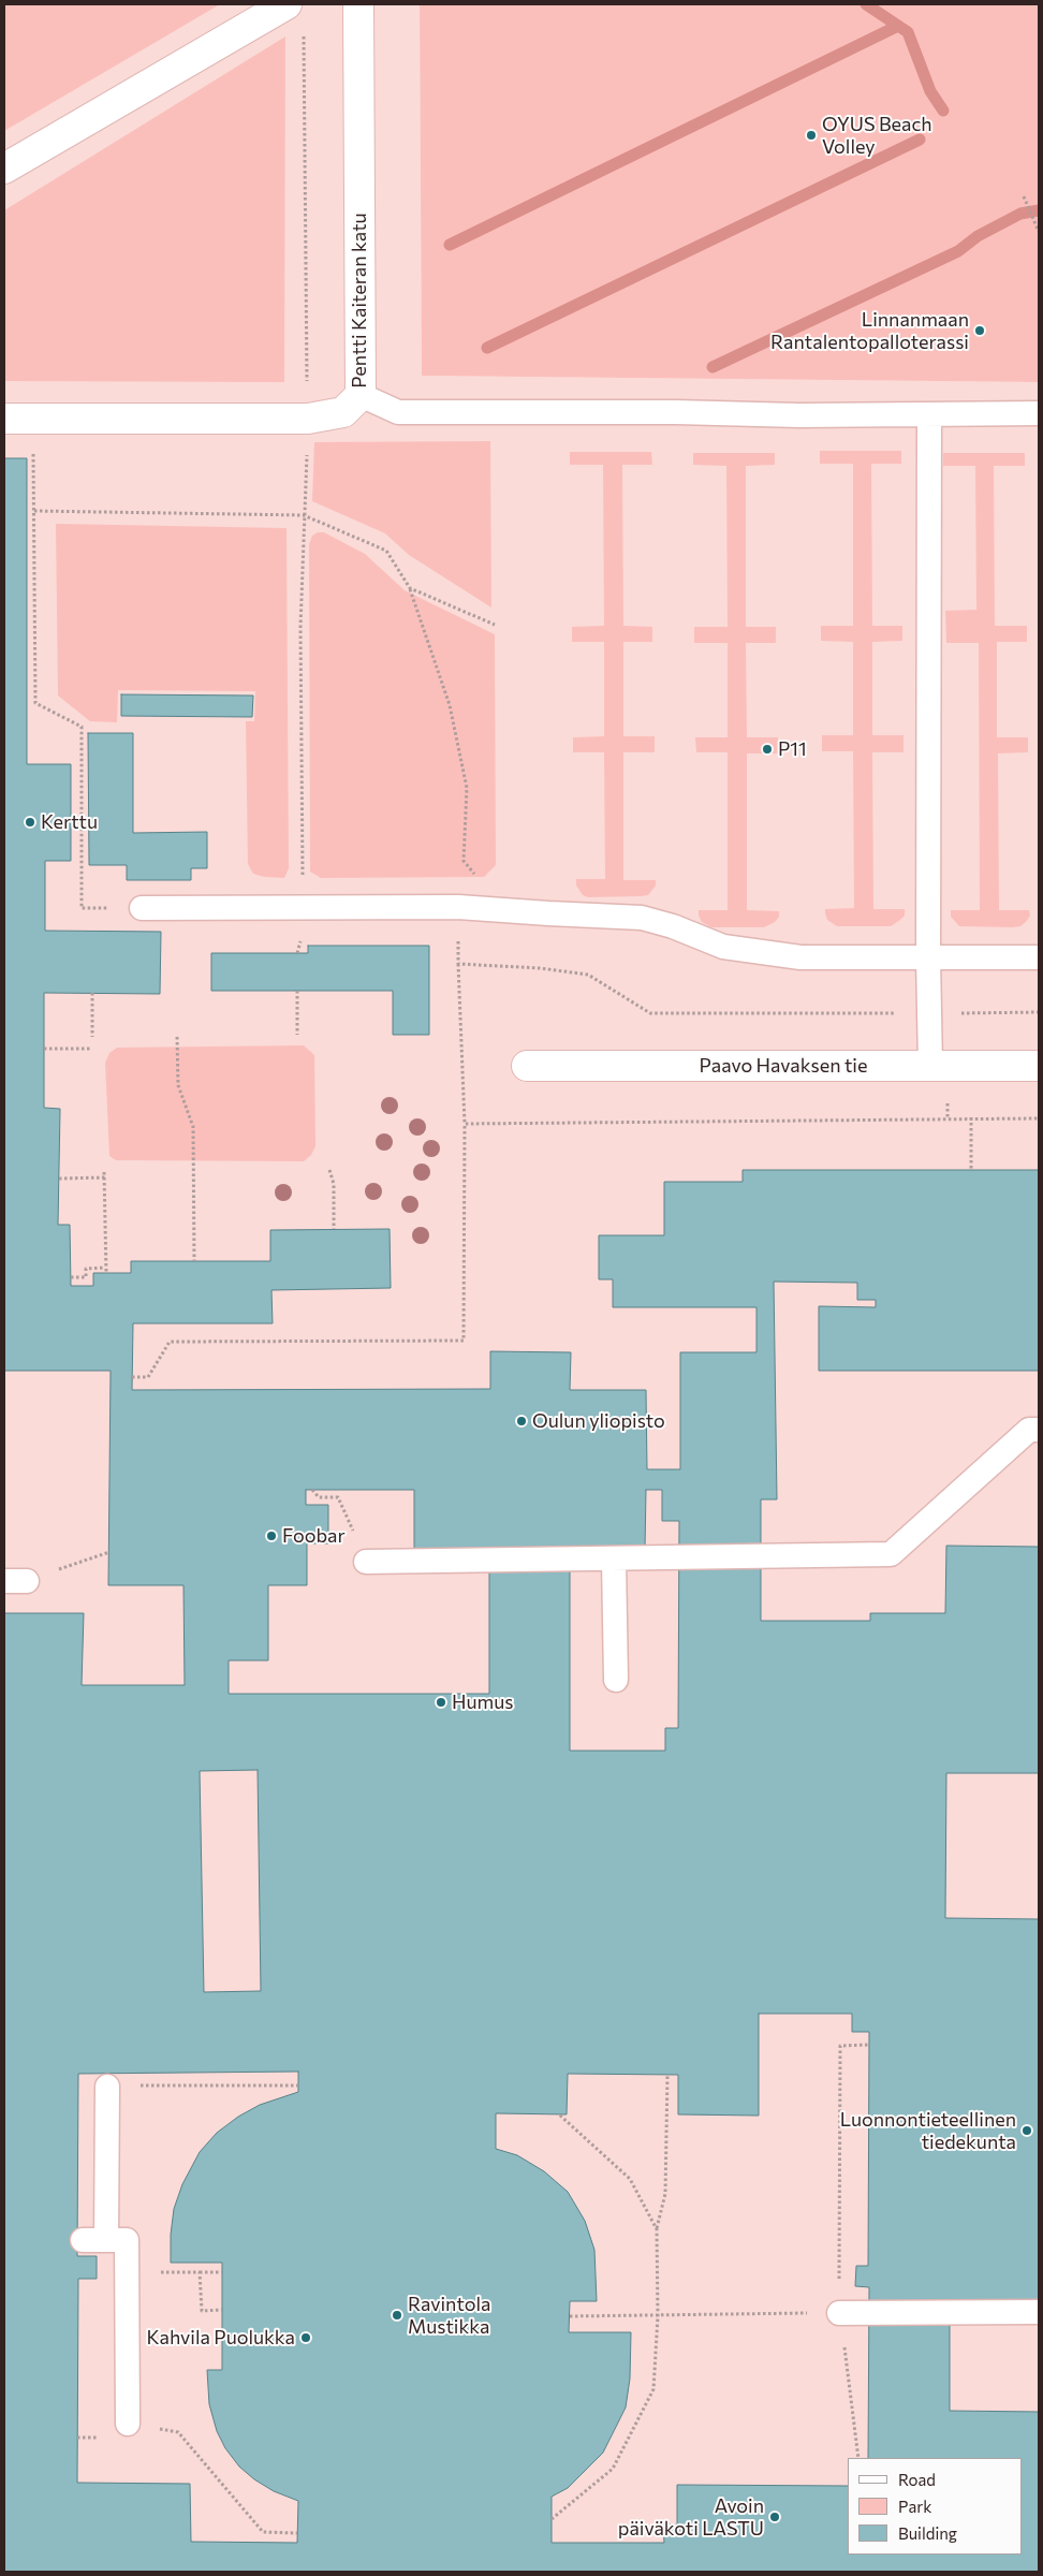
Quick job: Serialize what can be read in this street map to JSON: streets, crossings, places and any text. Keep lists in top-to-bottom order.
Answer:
{
  "streets": {
    "street": ["Pentti Kaiteran katu", "Paavo Havaksen tie"]
  },
  "places": [
    "OYUS Beach Volley",
    "Linnanmaan Rantalentopalloterassi",
    "P11",
    "Kerttu",
    "Oulun yliopisto",
    "Foobar",
    "Humus",
    "Luonnontieteellinen tiedekunta",
    "Ravintola Mustikka",
    "Kahvila Puolukka",
    "Avoin päiväkoti LASTU"
  ],
  "legend": ["Road", "Park", "Building"]
}
